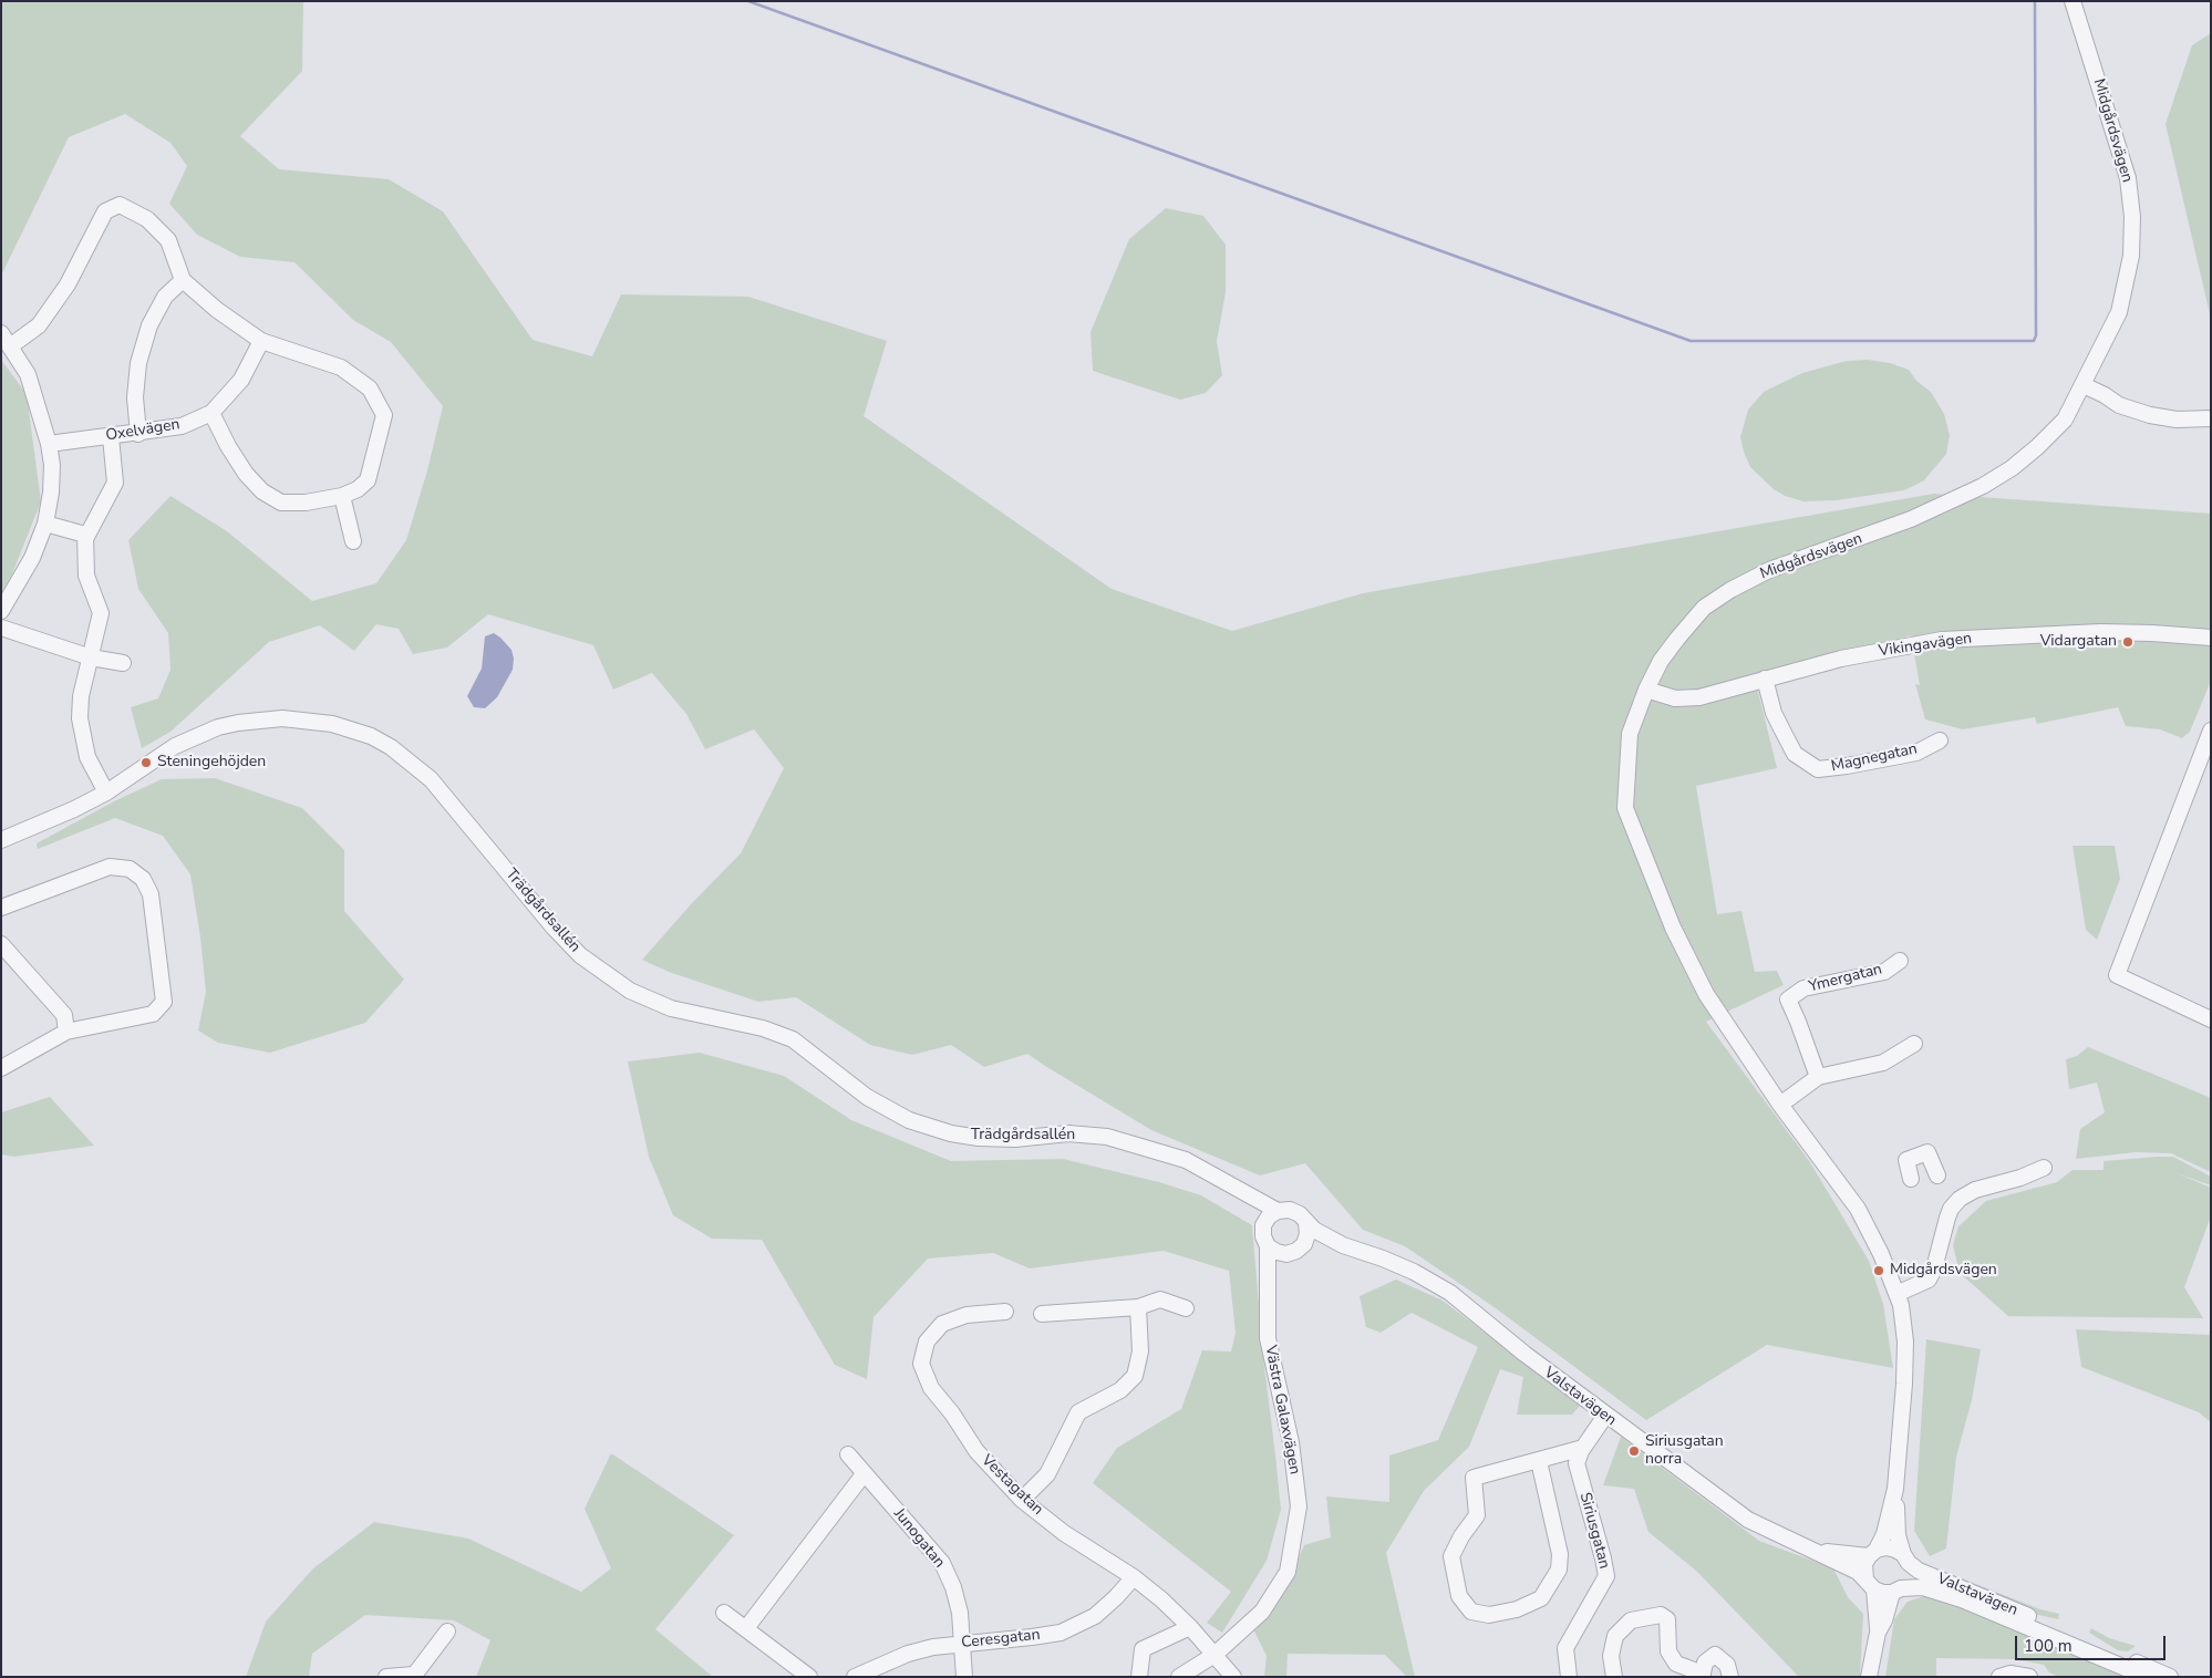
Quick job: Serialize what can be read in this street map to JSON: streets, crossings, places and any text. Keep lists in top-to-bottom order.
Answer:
{
  "streets": {
    "street": [
      "Midgårdsvägen",
      "Oxelvägen",
      "Vikingavägen",
      "Magnegatan",
      "Trädgårdsallén",
      "Ymergatan",
      "Valstavägen",
      "Västra Galaxvägen",
      "Vestagatan",
      "Siriusgatan",
      "Junogatan",
      "Ceresgatan"
    ]
  },
  "crossings": [
    ["Midgårdsvägen", "Vikingavägen"],
    ["Midgårdsvägen", "Valstavägen"],
    ["Vikingavägen", "Magnegatan"],
    ["Trädgårdsallén", "Valstavägen"],
    ["Trädgårdsallén", "Västra Galaxvägen"],
    ["Valstavägen", "Västra Galaxvägen"],
    ["Valstavägen", "Siriusgatan"],
    ["Västra Galaxvägen", "Vestagatan"],
    ["Vestagatan", "Ceresgatan"],
    ["Junogatan", "Ceresgatan"]
  ],
  "places": [
    "Vidargatan",
    "Steningehöjden",
    "Midgårdsvägen",
    "Siriusgatan norra"
  ],
  "scale_bar": "100 m"
}
